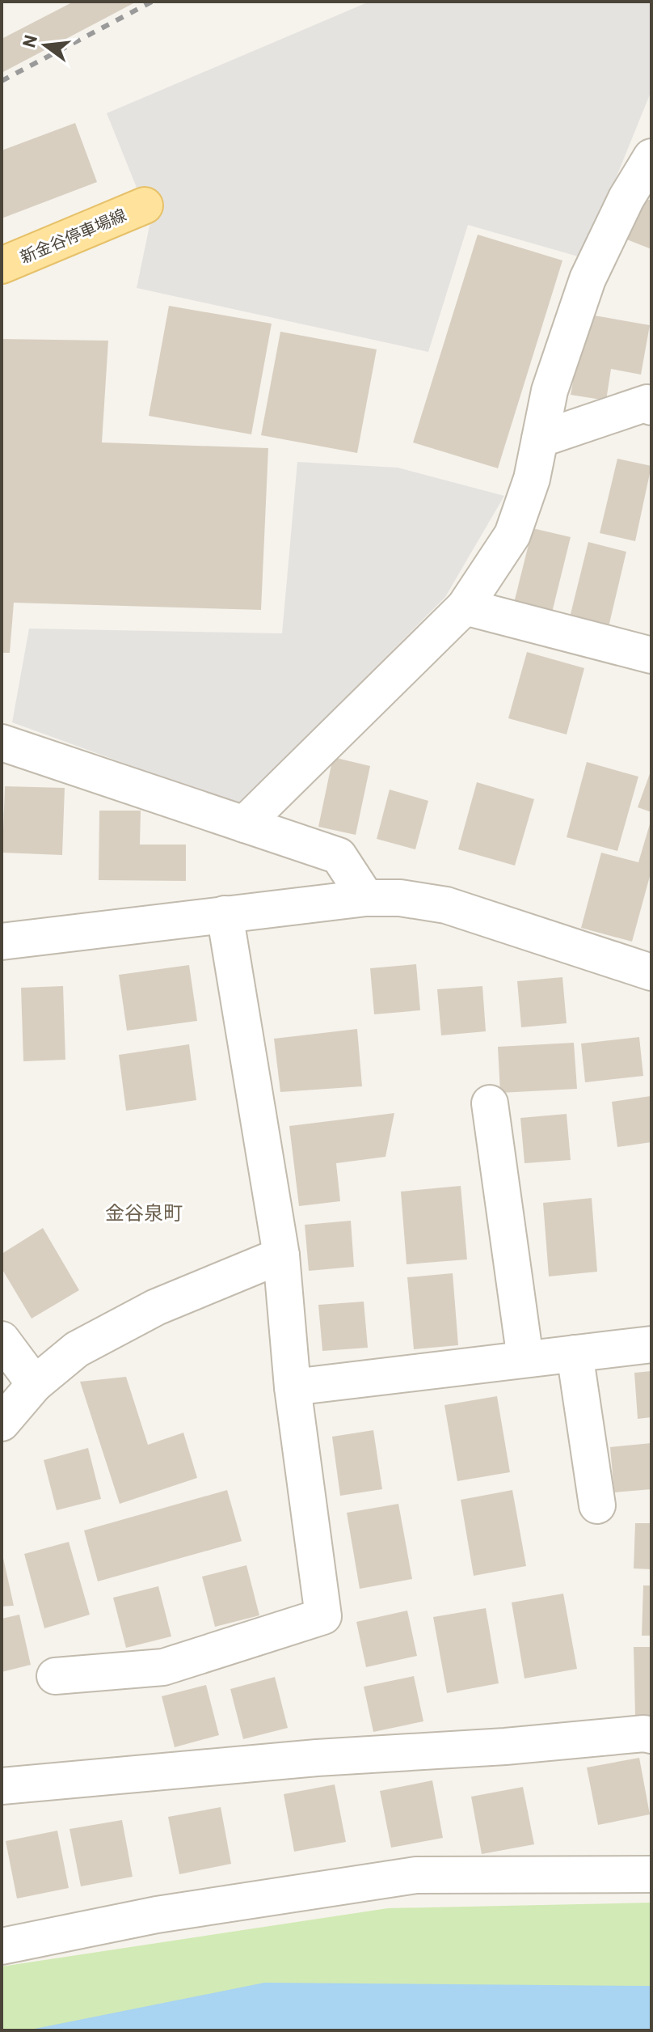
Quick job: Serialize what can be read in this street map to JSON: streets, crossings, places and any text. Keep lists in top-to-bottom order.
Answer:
{
  "streets": {
    "main road": ["新金谷停車場線"]
  },
  "districts": ["金谷泉町"],
  "north": "left"
}
